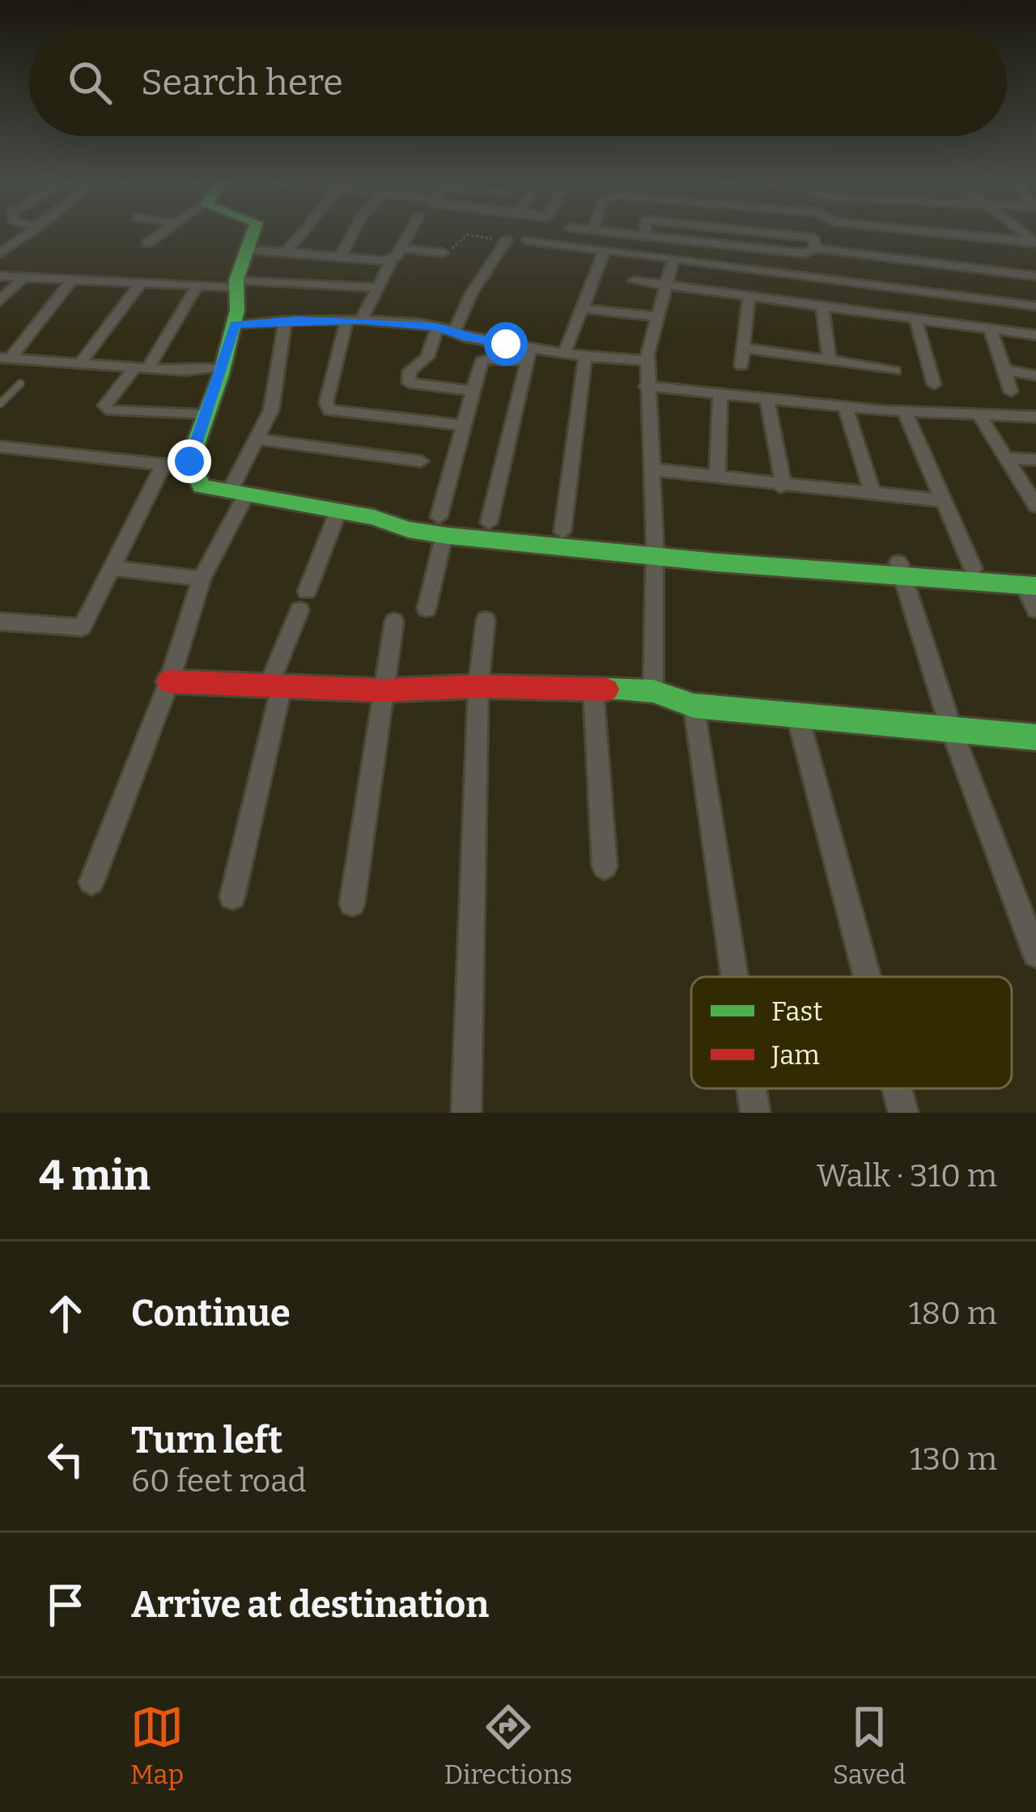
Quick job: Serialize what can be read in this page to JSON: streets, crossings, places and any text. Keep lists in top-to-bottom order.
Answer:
{
  "legend": ["Fast", "Jam"],
  "page": {
    "search": "Search here",
    "heading": ["4 min", "Walk · 310 m"],
    "list": [
      ["Continue", "180 m"],
      ["Turn left", "60 feet road", "130 m"],
      "Arrive at destination"
    ],
    "nav": ["Map", "Directions", "Saved"]
  }
}
